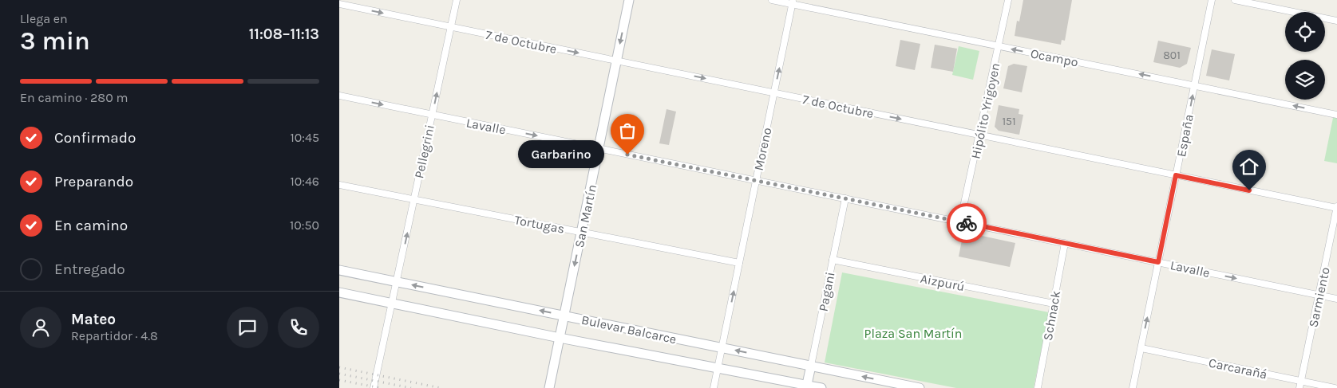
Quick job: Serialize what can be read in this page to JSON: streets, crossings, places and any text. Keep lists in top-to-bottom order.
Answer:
{
  "streets": {
    "main road": ["San Martín", "Pagani", "Bulevar Balcarce"],
    "street": [
      "7 de Octubre",
      "Ocampo",
      "Hipólito Yrigoyen",
      "Lavalle",
      "España",
      "Moreno",
      "Pellegrini",
      "Tortugas",
      "Aizpurú",
      "Sarmiento",
      "Schnack",
      "Carcarañá"
    ]
  },
  "crossings": [
    ["7 de Octubre", "Hipólito Yrigoyen"],
    ["7 de Octubre", "España"],
    ["7 de Octubre", "Moreno"],
    ["7 de Octubre", "Pellegrini"],
    ["7 de Octubre", "San Martín"],
    ["7 de Octubre", "Sarmiento"],
    ["Ocampo", "Hipólito Yrigoyen"],
    ["Ocampo", "España"],
    ["Ocampo", "Moreno"],
    ["Hipólito Yrigoyen", "Lavalle"],
    ["Lavalle", "España"],
    ["Lavalle", "Moreno"],
    ["Lavalle", "Pellegrini"],
    ["Lavalle", "San Martín"],
    ["Lavalle", "Pagani"],
    ["Lavalle", "Sarmiento"],
    ["Lavalle", "Schnack"],
    ["España", "Carcarañá"],
    ["Moreno", "Tortugas"],
    ["Moreno", "Bulevar Balcarce"],
    ["Pellegrini", "Tortugas"],
    ["Pellegrini", "Bulevar Balcarce"],
    ["San Martín", "Tortugas"],
    ["San Martín", "Bulevar Balcarce"],
    ["Aizpurú", "Pagani"],
    ["Aizpurú", "Schnack"],
    ["Pagani", "Bulevar Balcarce"],
    ["Sarmiento", "Carcarañá"]
  ],
  "one_way": [
    "7 de Octubre",
    "Ocampo",
    "Lavalle",
    "España",
    "Moreno",
    "Pellegrini",
    "San Martín"
  ],
  "parks": ["Plaza San Martín"],
  "places": ["Garbarino"],
  "house_numbers": ["801", "151"],
  "page": {
    "heading": ["3 min", "Llega en", "11:08–11:13"],
    "panel": ["Mateo", "Repartidor · 4.8"],
    "bar": "En camino · 280 m",
    "list": [
      ["Confirmado", "10:45"],
      ["Preparando", "10:46"],
      ["En camino", "10:50"],
      "Entregado"
    ],
    "bubble": "Garbarino"
  }
}
